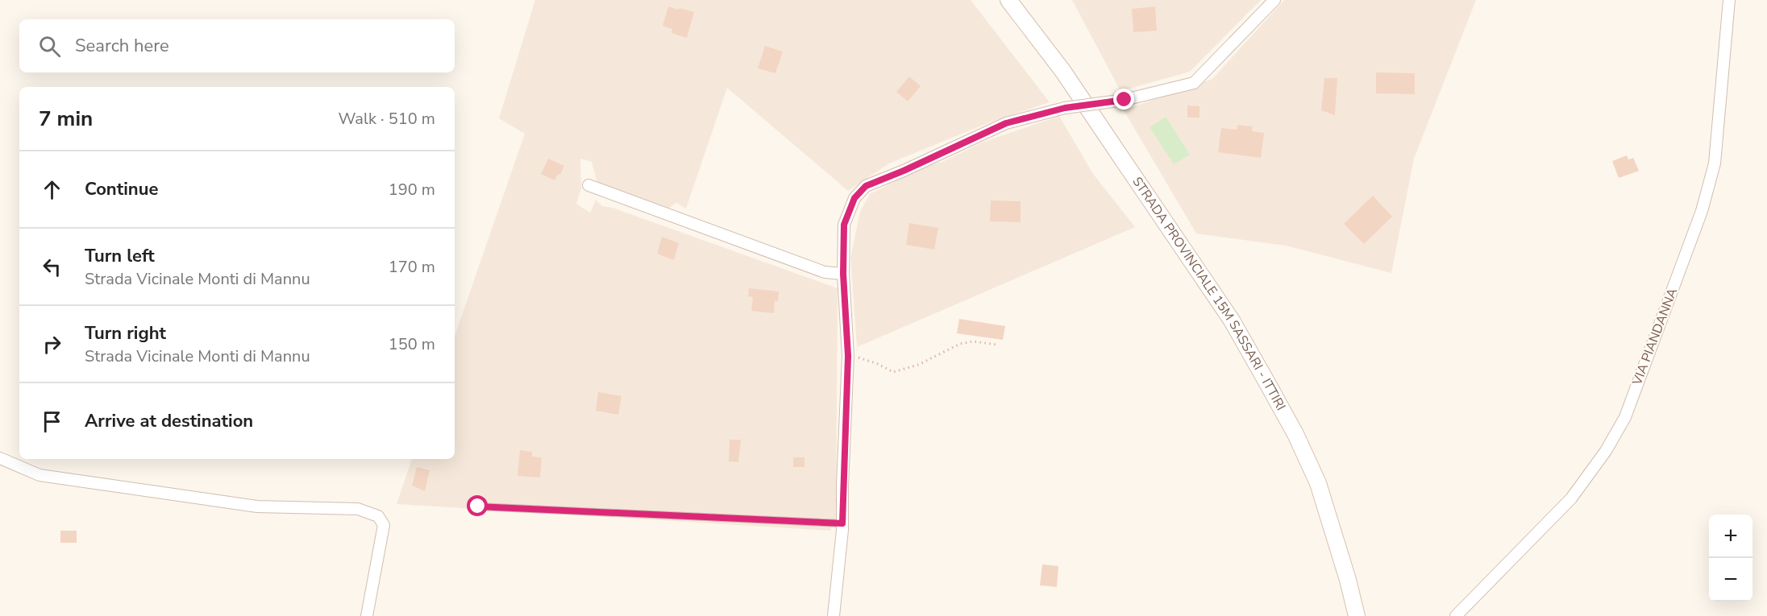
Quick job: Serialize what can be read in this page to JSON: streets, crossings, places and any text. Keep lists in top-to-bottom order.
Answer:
{
  "streets": {
    "main road": ["STRADA PROVINCIALE 15M SASSARI - ITTIRI"],
    "street": ["VIA PIANDANNA"]
  },
  "page": {
    "search": "Search here",
    "heading": ["7 min", "Walk · 510 m"],
    "list": [
      ["Continue", "190 m"],
      ["Turn left", "Strada Vicinale Monti di Mannu", "170 m"],
      ["Turn right", "Strada Vicinale Monti di Mannu", "150 m"],
      "Arrive at destination"
    ],
    "map_buttons": ["+", "−"]
  }
}
